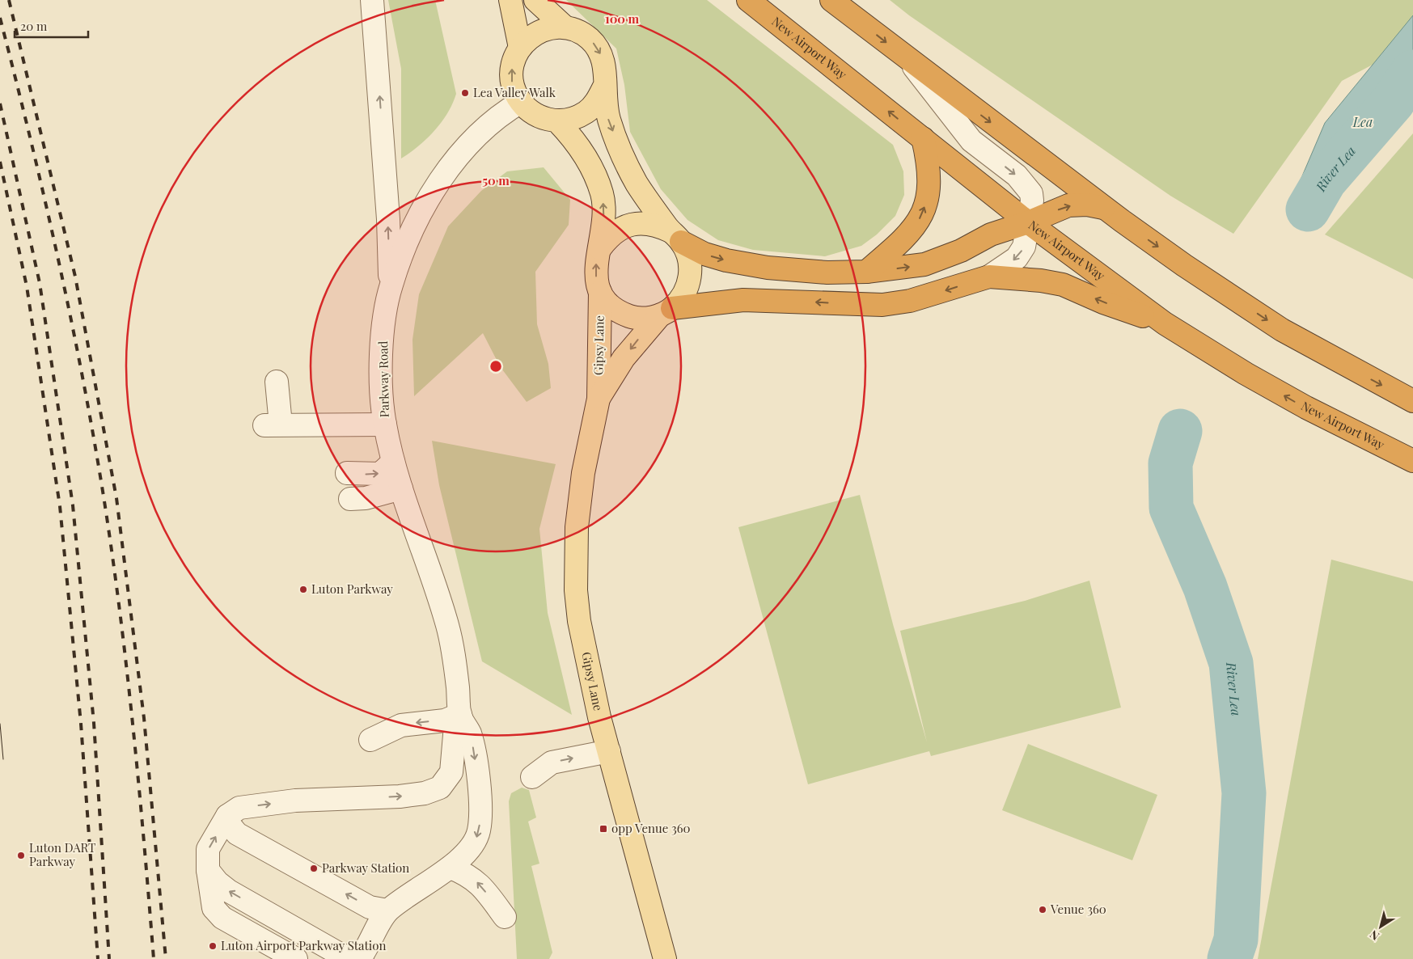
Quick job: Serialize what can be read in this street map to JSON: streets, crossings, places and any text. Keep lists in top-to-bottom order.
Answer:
{
  "streets": {
    "highway": ["New Airport Way"],
    "main road": ["Gipsy Lane"],
    "street": ["Parkway Road"]
  },
  "water": ["Lea", "River Lea"],
  "places": {
    "other": [
      "Lea Valley Walk",
      "Luton Parkway",
      "Luton DART Parkway",
      "Parkway Station",
      "Venue 360",
      "Luton Airport Parkway Station"
    ],
    "transit": ["opp Venue 360"]
  },
  "scale_bar": "20 m",
  "north": "bottom left",
  "rings": ["100 m", "50 m"]
}
